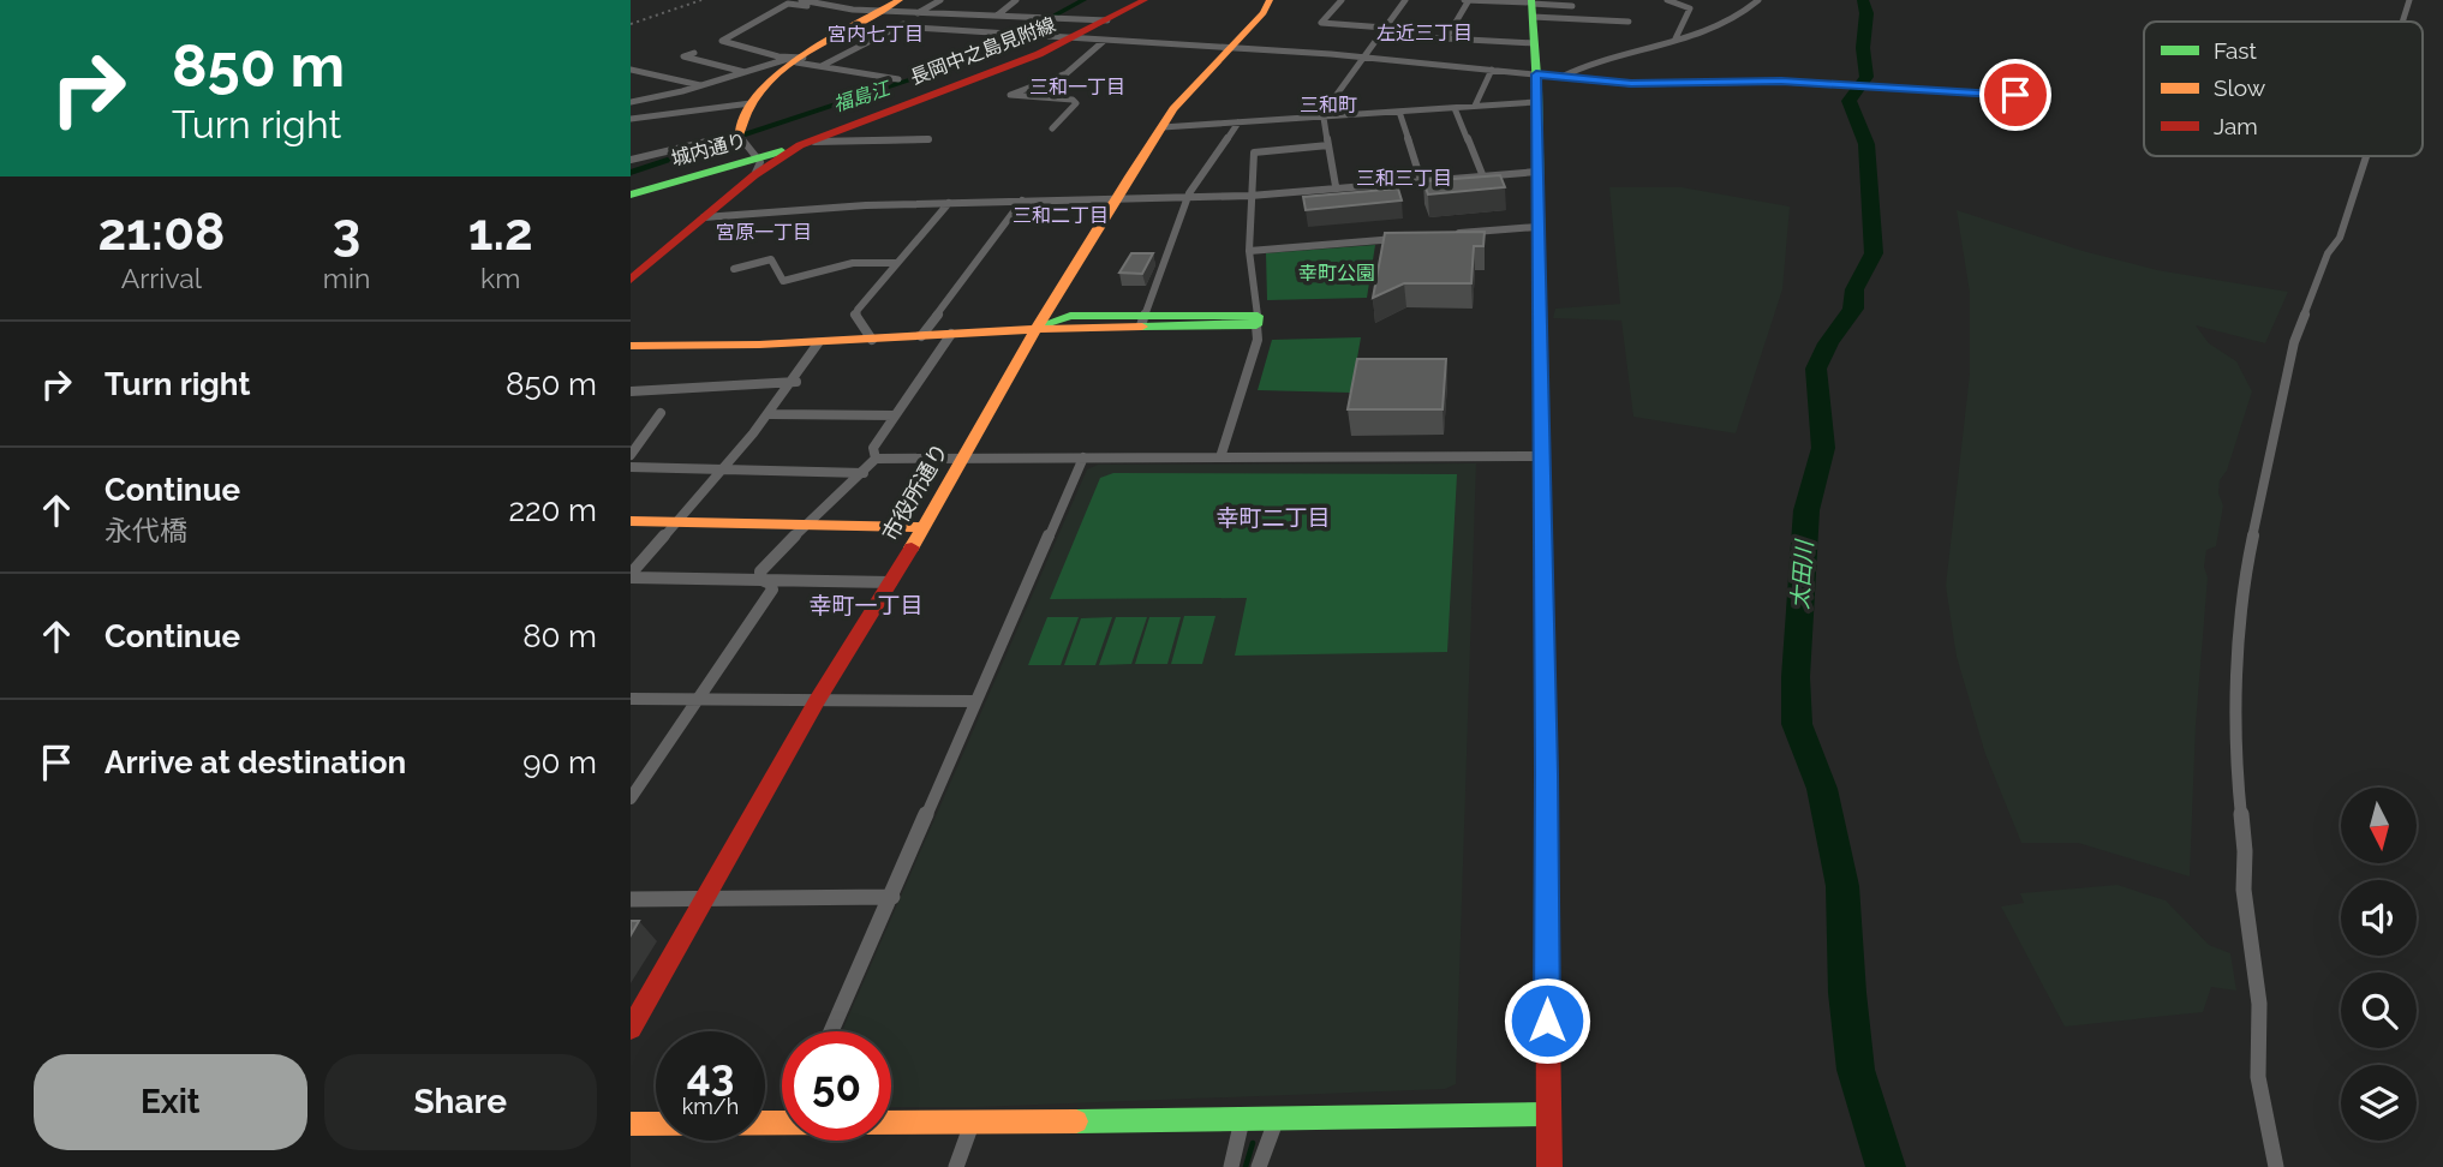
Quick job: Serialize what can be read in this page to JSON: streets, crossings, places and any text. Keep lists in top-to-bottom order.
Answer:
{
  "streets": {
    "street": ["長岡中之島見附線", "城内通り", "市役所通り"]
  },
  "crossings": [
    ["長岡中之島見附線", "城内通り"]
  ],
  "districts": [
    "左近三丁目",
    "宮内七丁目",
    "三和一丁目",
    "三和町",
    "三和三丁目",
    "三和二丁目",
    "宮原一丁目",
    "幸町二丁目",
    "幸町一丁目"
  ],
  "water": ["福島江", "太田川"],
  "parks": ["幸町公園"],
  "legend": ["Fast", "Slow", "Jam"],
  "north": "bottom",
  "page": {
    "turn": ["850 m", "Turn right"],
    "eta": [
      "21:08",
      "Arrival",
      "3",
      "min",
      "1.2",
      "km"
    ],
    "list": [
      {
        "name": "Turn right",
        "value": "850 m"
      },
      {
        "name": "Continue",
        "note": "永代橋",
        "value": "220 m"
      },
      {
        "name": "Continue",
        "value": "80 m"
      },
      {
        "name": "Arrive at destination",
        "value": "90 m"
      }
    ],
    "speed": "43 km/h",
    "limit": "50",
    "buttons": ["Exit", "Share"]
  }
}
